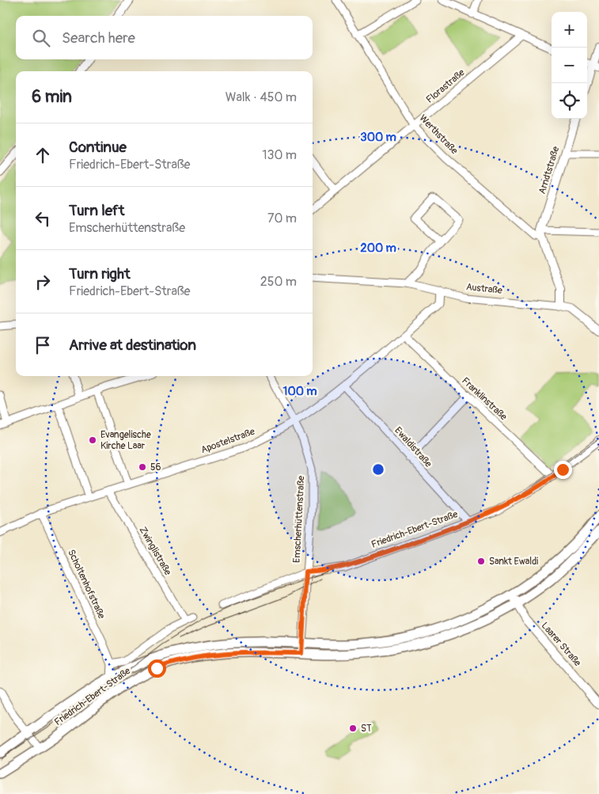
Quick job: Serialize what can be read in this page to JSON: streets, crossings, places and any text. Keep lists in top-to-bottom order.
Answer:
{
  "streets": {
    "main road": ["Friedrich-Ebert-Straße"],
    "street": [
      "Florastraße",
      "Werthstraße",
      "Arndtstraße",
      "Austraße",
      "Franklinstraße",
      "Apostelstraße",
      "Ewaldistraße",
      "Emscherhüttenstraße",
      "Zwinglistraße",
      "Scholtenhofstraße",
      "Laarer Straße"
    ]
  },
  "crossings": [
    ["Florastraße", "Werthstraße"],
    ["Werthstraße", "Arndtstraße"],
    ["Austraße", "Apostelstraße"],
    ["Franklinstraße", "Apostelstraße"],
    ["Franklinstraße", "Friedrich-Ebert-Straße"],
    ["Apostelstraße", "Ewaldistraße"],
    ["Apostelstraße", "Emscherhüttenstraße"],
    ["Apostelstraße", "Zwinglistraße"],
    ["Apostelstraße", "Scholtenhofstraße"],
    ["Ewaldistraße", "Friedrich-Ebert-Straße"],
    ["Emscherhüttenstraße", "Friedrich-Ebert-Straße"],
    ["Friedrich-Ebert-Straße", "Zwinglistraße"],
    ["Friedrich-Ebert-Straße", "Scholtenhofstraße"],
    ["Friedrich-Ebert-Straße", "Laarer Straße"]
  ],
  "places": [
    "Evangelische Kirche Laar",
    "56",
    "Sankt Ewaldi",
    "ST"
  ],
  "page": {
    "map_buttons": ["+", "−"],
    "search": "Search here",
    "heading": ["6 min", "Walk · 450 m"],
    "list": [
      ["Continue", "Friedrich-Ebert-Straße", "130 m"],
      ["Turn left", "Emscherhüttenstraße", "70 m"],
      ["Turn right", "Friedrich-Ebert-Straße", "250 m"],
      "Arrive at destination"
    ]
  },
  "rings": ["300 m", "200 m", "100 m"]
}
